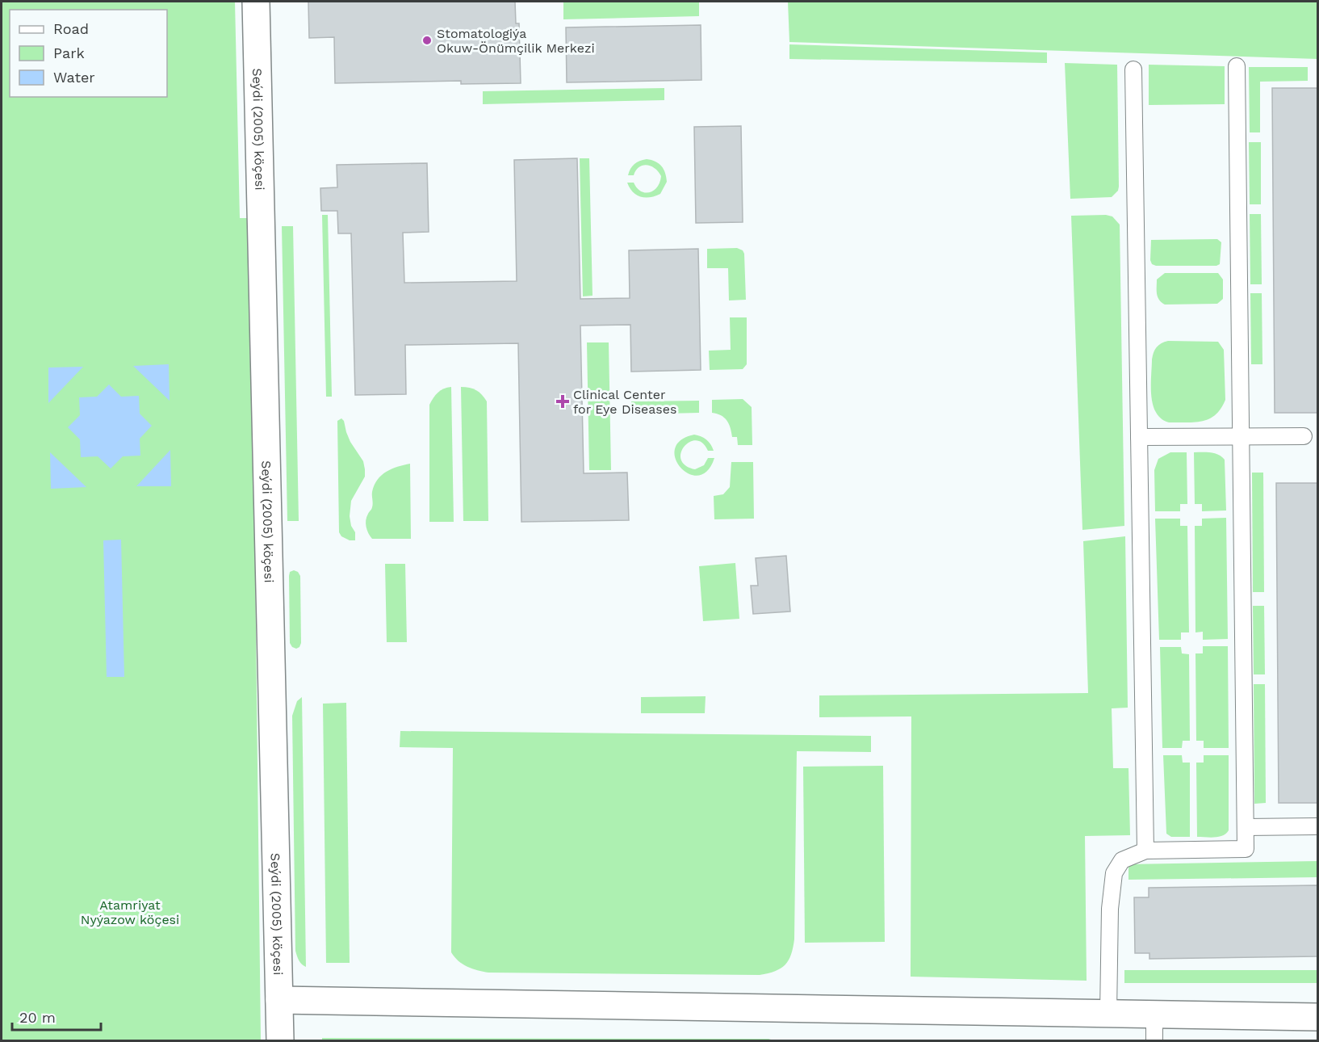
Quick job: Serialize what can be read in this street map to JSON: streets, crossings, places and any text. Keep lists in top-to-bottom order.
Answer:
{
  "streets": {
    "street": ["Seýdi (2005) köçesi"]
  },
  "parks": ["Atamriyat Nyýazow köçesi"],
  "places": {
    "other": ["Stomatologiýa Okuw-Önümçilik Merkezi"],
    "health": ["Clinical Center for Eye Diseases"]
  },
  "legend": ["Road", "Park", "Water"],
  "scale_bar": "20 m"
}
